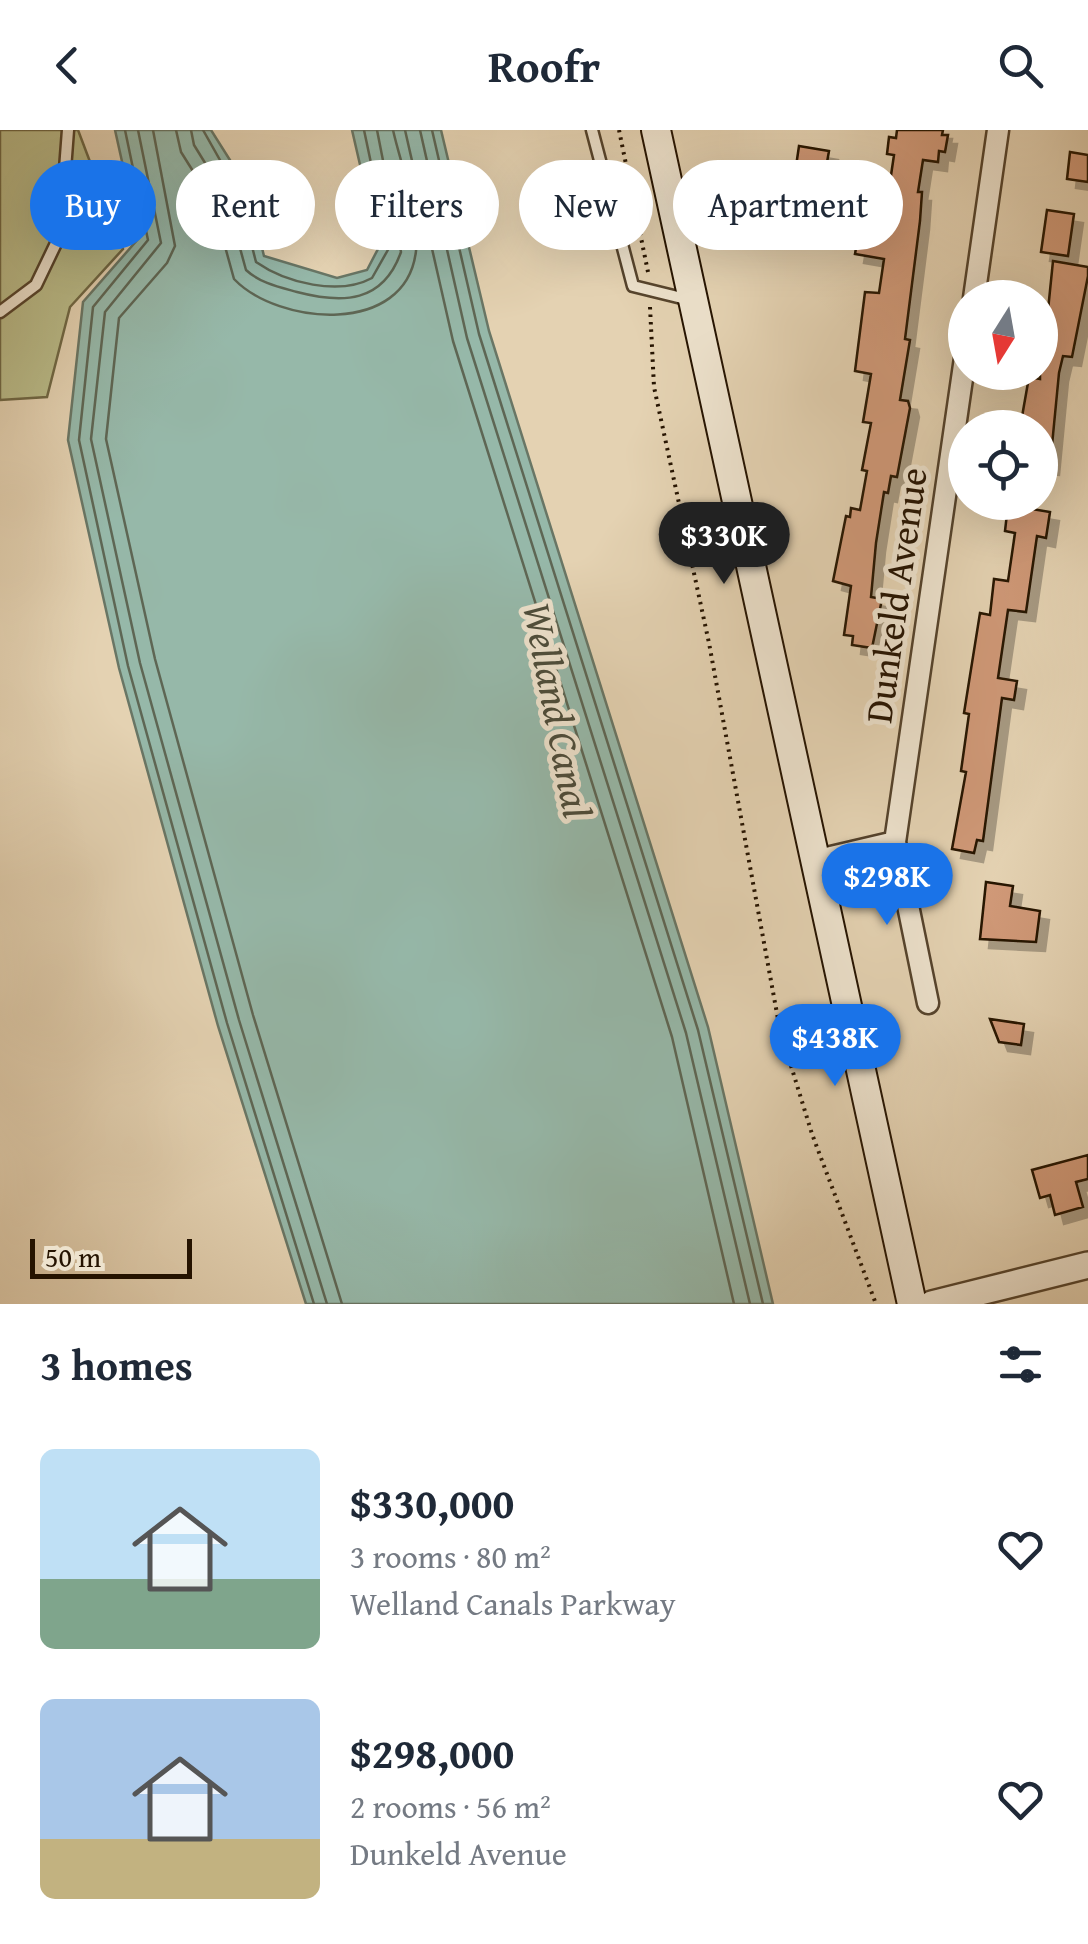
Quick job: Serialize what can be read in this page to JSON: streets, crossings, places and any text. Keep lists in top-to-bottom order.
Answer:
{
  "streets": {
    "street": ["Dunkeld Avenue"]
  },
  "water": ["Welland Canal"],
  "scale_bar": "50 m",
  "north": "bottom",
  "page": {
    "header": "Roofr",
    "chip": [
      "Buy",
      "Rent",
      "Filters",
      "New",
      "Apartment"
    ],
    "price": ["$330K", "$298K", "$438K"],
    "scale": "50 m",
    "heading": "3 homes",
    "list": [
      {
        "name": "$330,000",
        "note": "3 rooms · 80 m² · Welland Canals Parkway"
      },
      {
        "name": "$298,000",
        "note": "2 rooms · 56 m² · Dunkeld Avenue"
      }
    ]
  }
}
